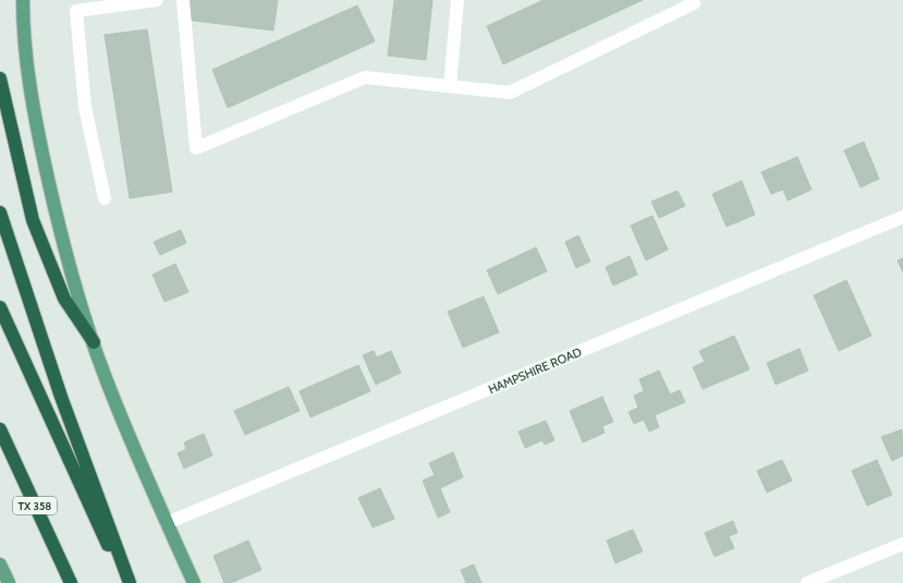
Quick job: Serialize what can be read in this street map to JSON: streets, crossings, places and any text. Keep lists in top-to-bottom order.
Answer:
{
  "streets": {
    "highway": ["TX 358"],
    "street": ["HAMPSHIRE ROAD"]
  }
}
